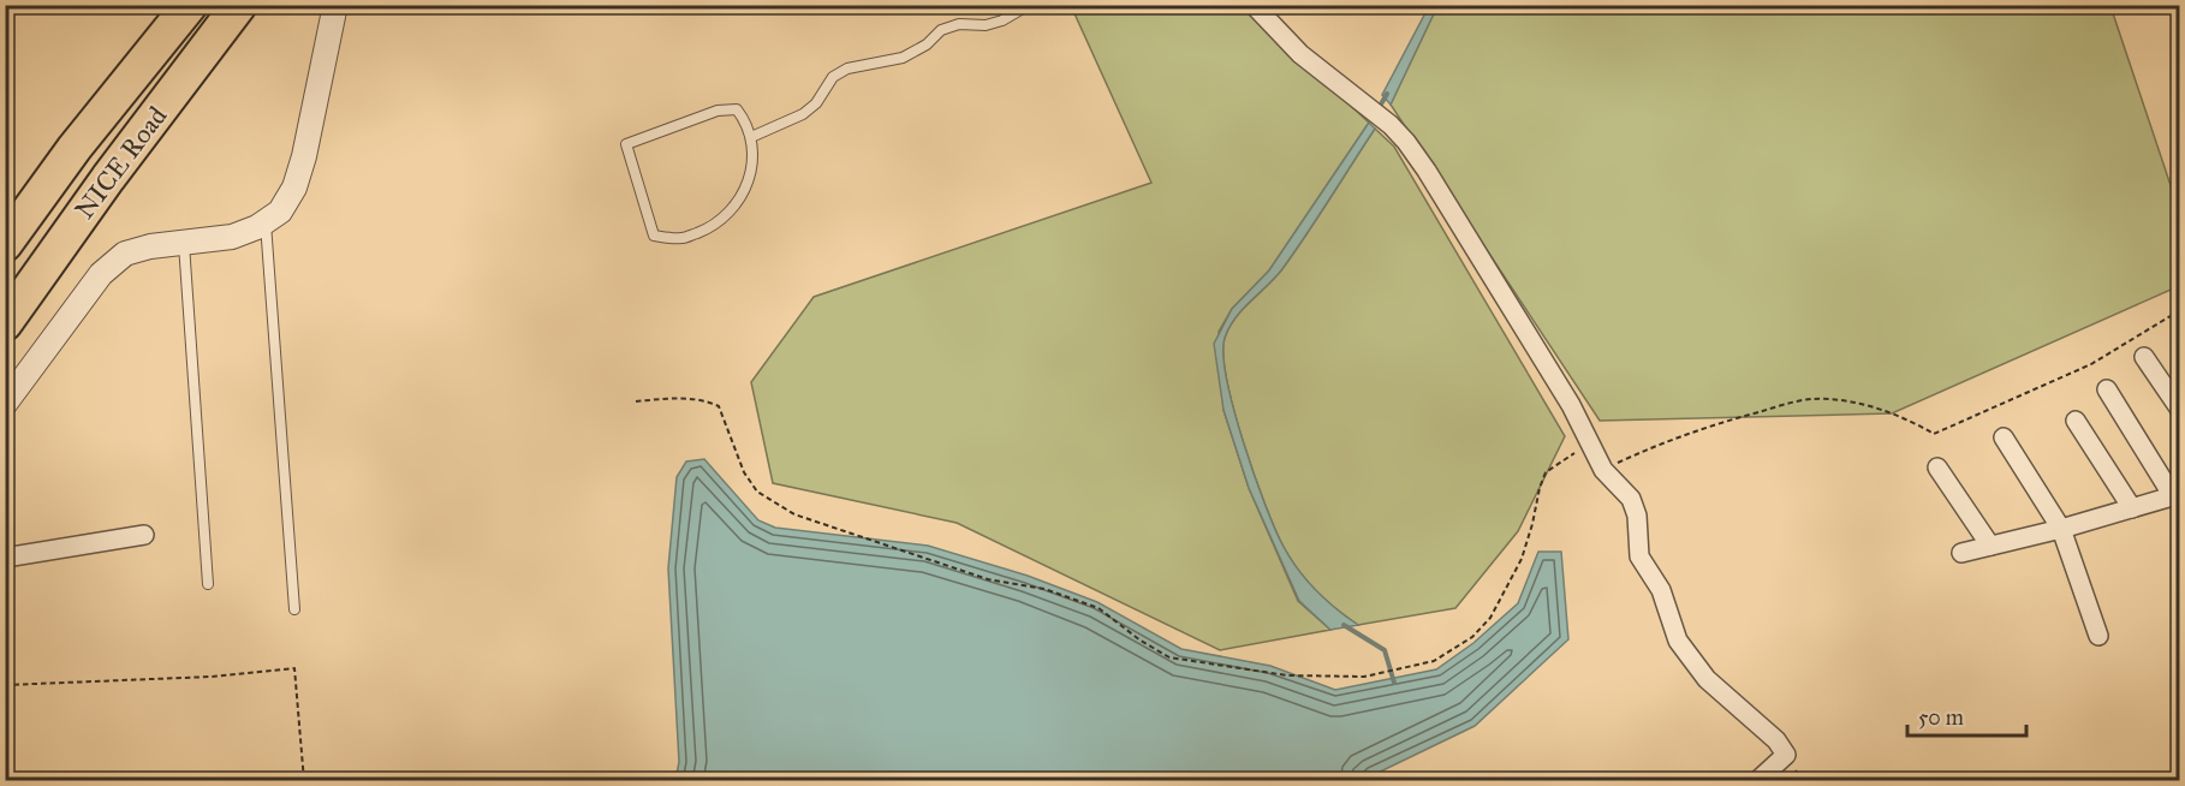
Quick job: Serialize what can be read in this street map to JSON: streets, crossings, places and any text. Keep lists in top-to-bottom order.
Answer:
{
  "streets": {
    "highway": ["NICE Road"]
  },
  "scale_bar": "50 m"
}
